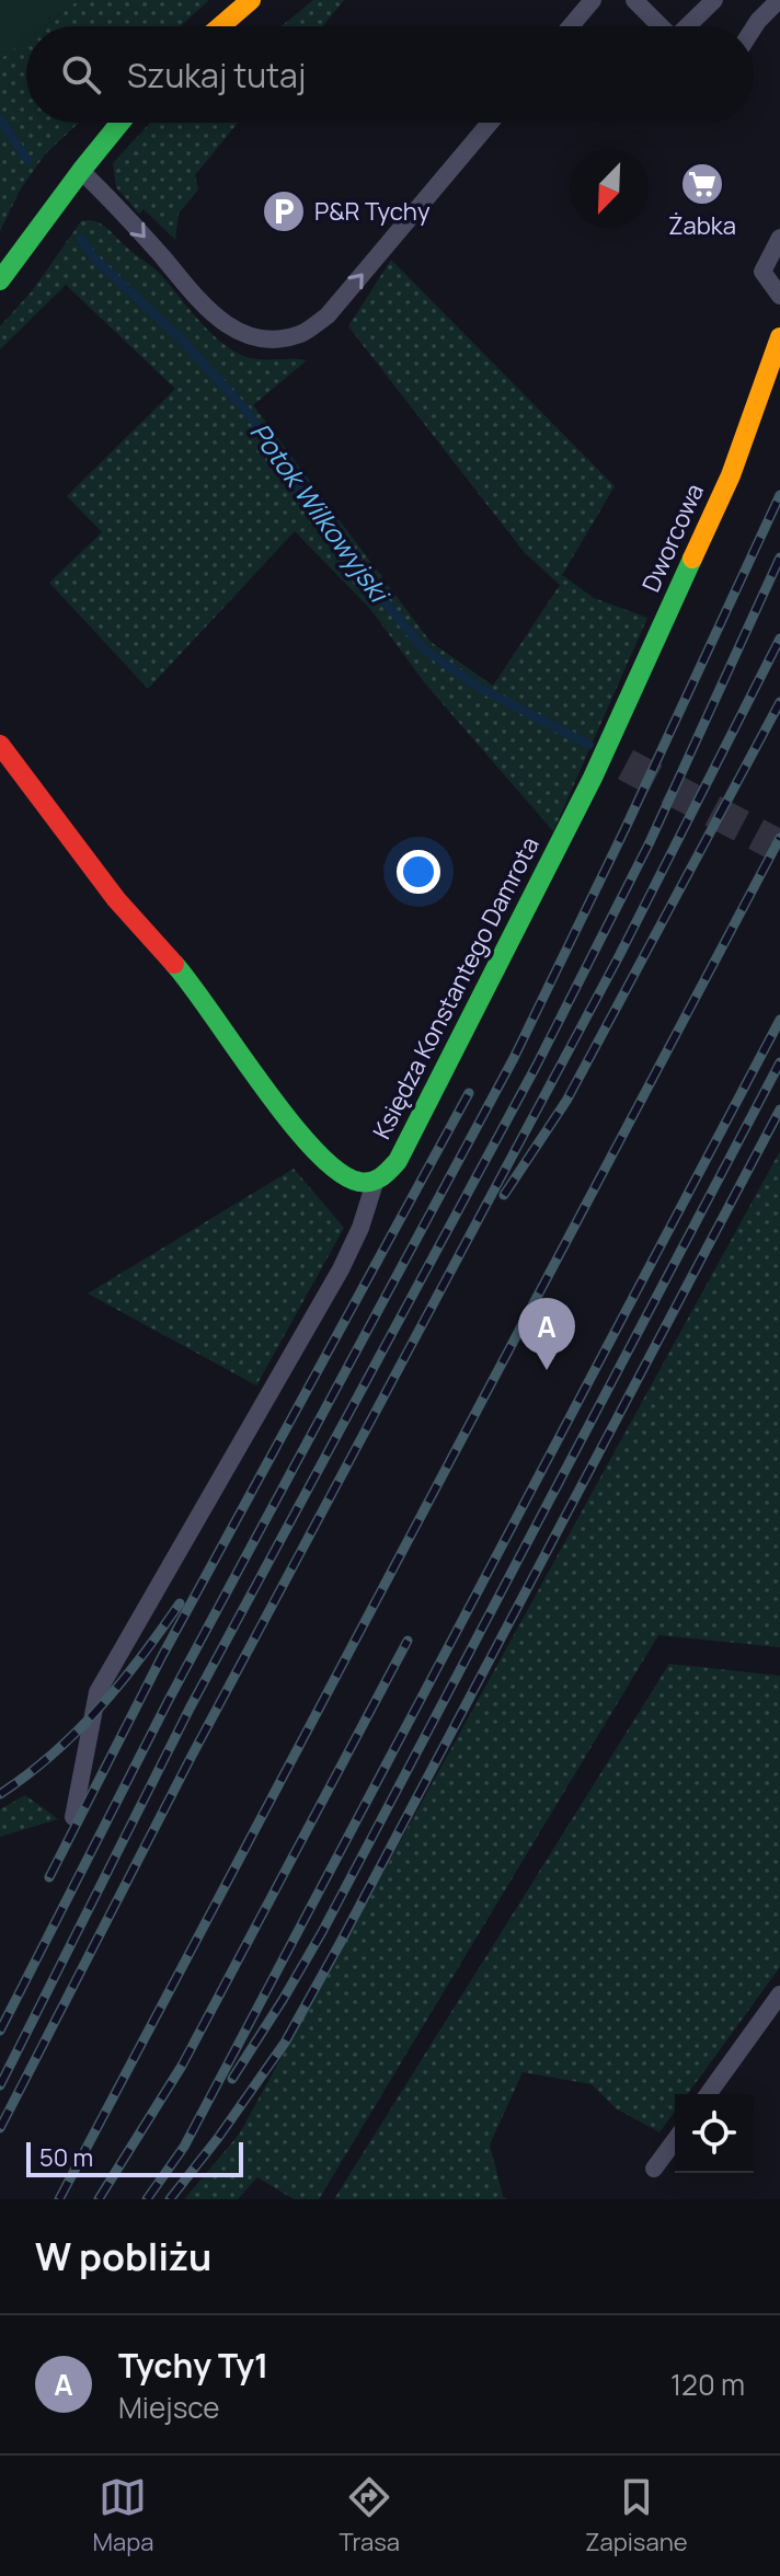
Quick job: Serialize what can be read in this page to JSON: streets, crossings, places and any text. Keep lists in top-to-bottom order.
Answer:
{
  "streets": {
    "street": ["Dworcowa", "Księdza Konstantego Damrota"]
  },
  "crossings": [
    ["Dworcowa", "Księdza Konstantego Damrota"]
  ],
  "water": ["Potok Wilkowyjski"],
  "places": {
    "supermarket": ["Żabka"],
    "parking": ["P&R Tychy"]
  },
  "scale_bar": "50 m",
  "north": "bottom left",
  "page": {
    "search": "Szukaj tutaj",
    "pins": "A",
    "scale": "50 m",
    "heading": "W pobliżu",
    "list": [
      {
        "mark": "A",
        "name": "Tychy Ty1",
        "note": "Miejsce",
        "value": "120 m"
      }
    ],
    "nav": ["Mapa", "Trasa", "Zapisane"]
  }
}
